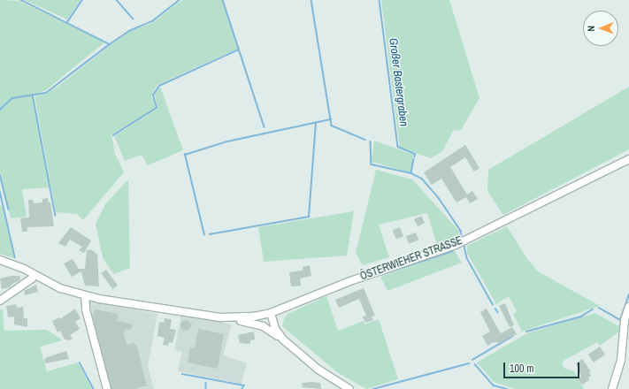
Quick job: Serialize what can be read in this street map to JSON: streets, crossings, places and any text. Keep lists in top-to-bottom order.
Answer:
{
  "streets": {
    "street": ["ÖSTERWIEHER STRASSE"]
  },
  "water": ["Großer Bastergraben"],
  "scale_bar": "100 m",
  "north": "left"
}
